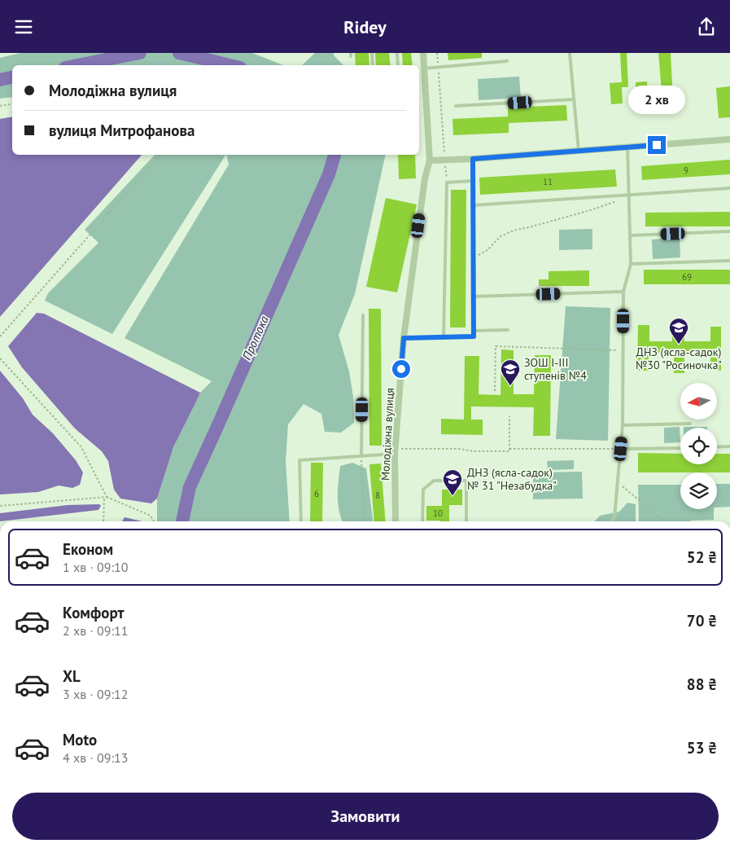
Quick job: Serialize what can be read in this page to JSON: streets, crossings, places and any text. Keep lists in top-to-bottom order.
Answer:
{
  "streets": {
    "street": ["Молодіжна вулиця"]
  },
  "water": ["Протока"],
  "places": {
    "school or university": ["ДНЗ (ясла-садок) №30 \"Росиночка\"", "ЗОШ І-ІІІ ступенів №4", "ДНЗ (ясла-садок) № 31 \"Незабудка\""]
  },
  "house_numbers": [
    "9",
    "11",
    "69",
    "6",
    "8",
    "10"
  ],
  "north": "left",
  "page": {
    "header": "Ridey",
    "banner": ["Молодіжна вулиця", "вулиця Митрофанова"],
    "bubble": "2 хв",
    "list": [
      {
        "name": "Економ",
        "note": "1 хв · 09:10",
        "value": "52 ₴"
      },
      {
        "name": "Комфорт",
        "note": "2 хв · 09:11",
        "value": "70 ₴"
      },
      {
        "name": "XL",
        "note": "3 хв · 09:12",
        "value": "88 ₴"
      },
      {
        "name": "Moto",
        "note": "4 хв · 09:13",
        "value": "53 ₴"
      }
    ],
    "buttons": "Замовити"
  }
}
